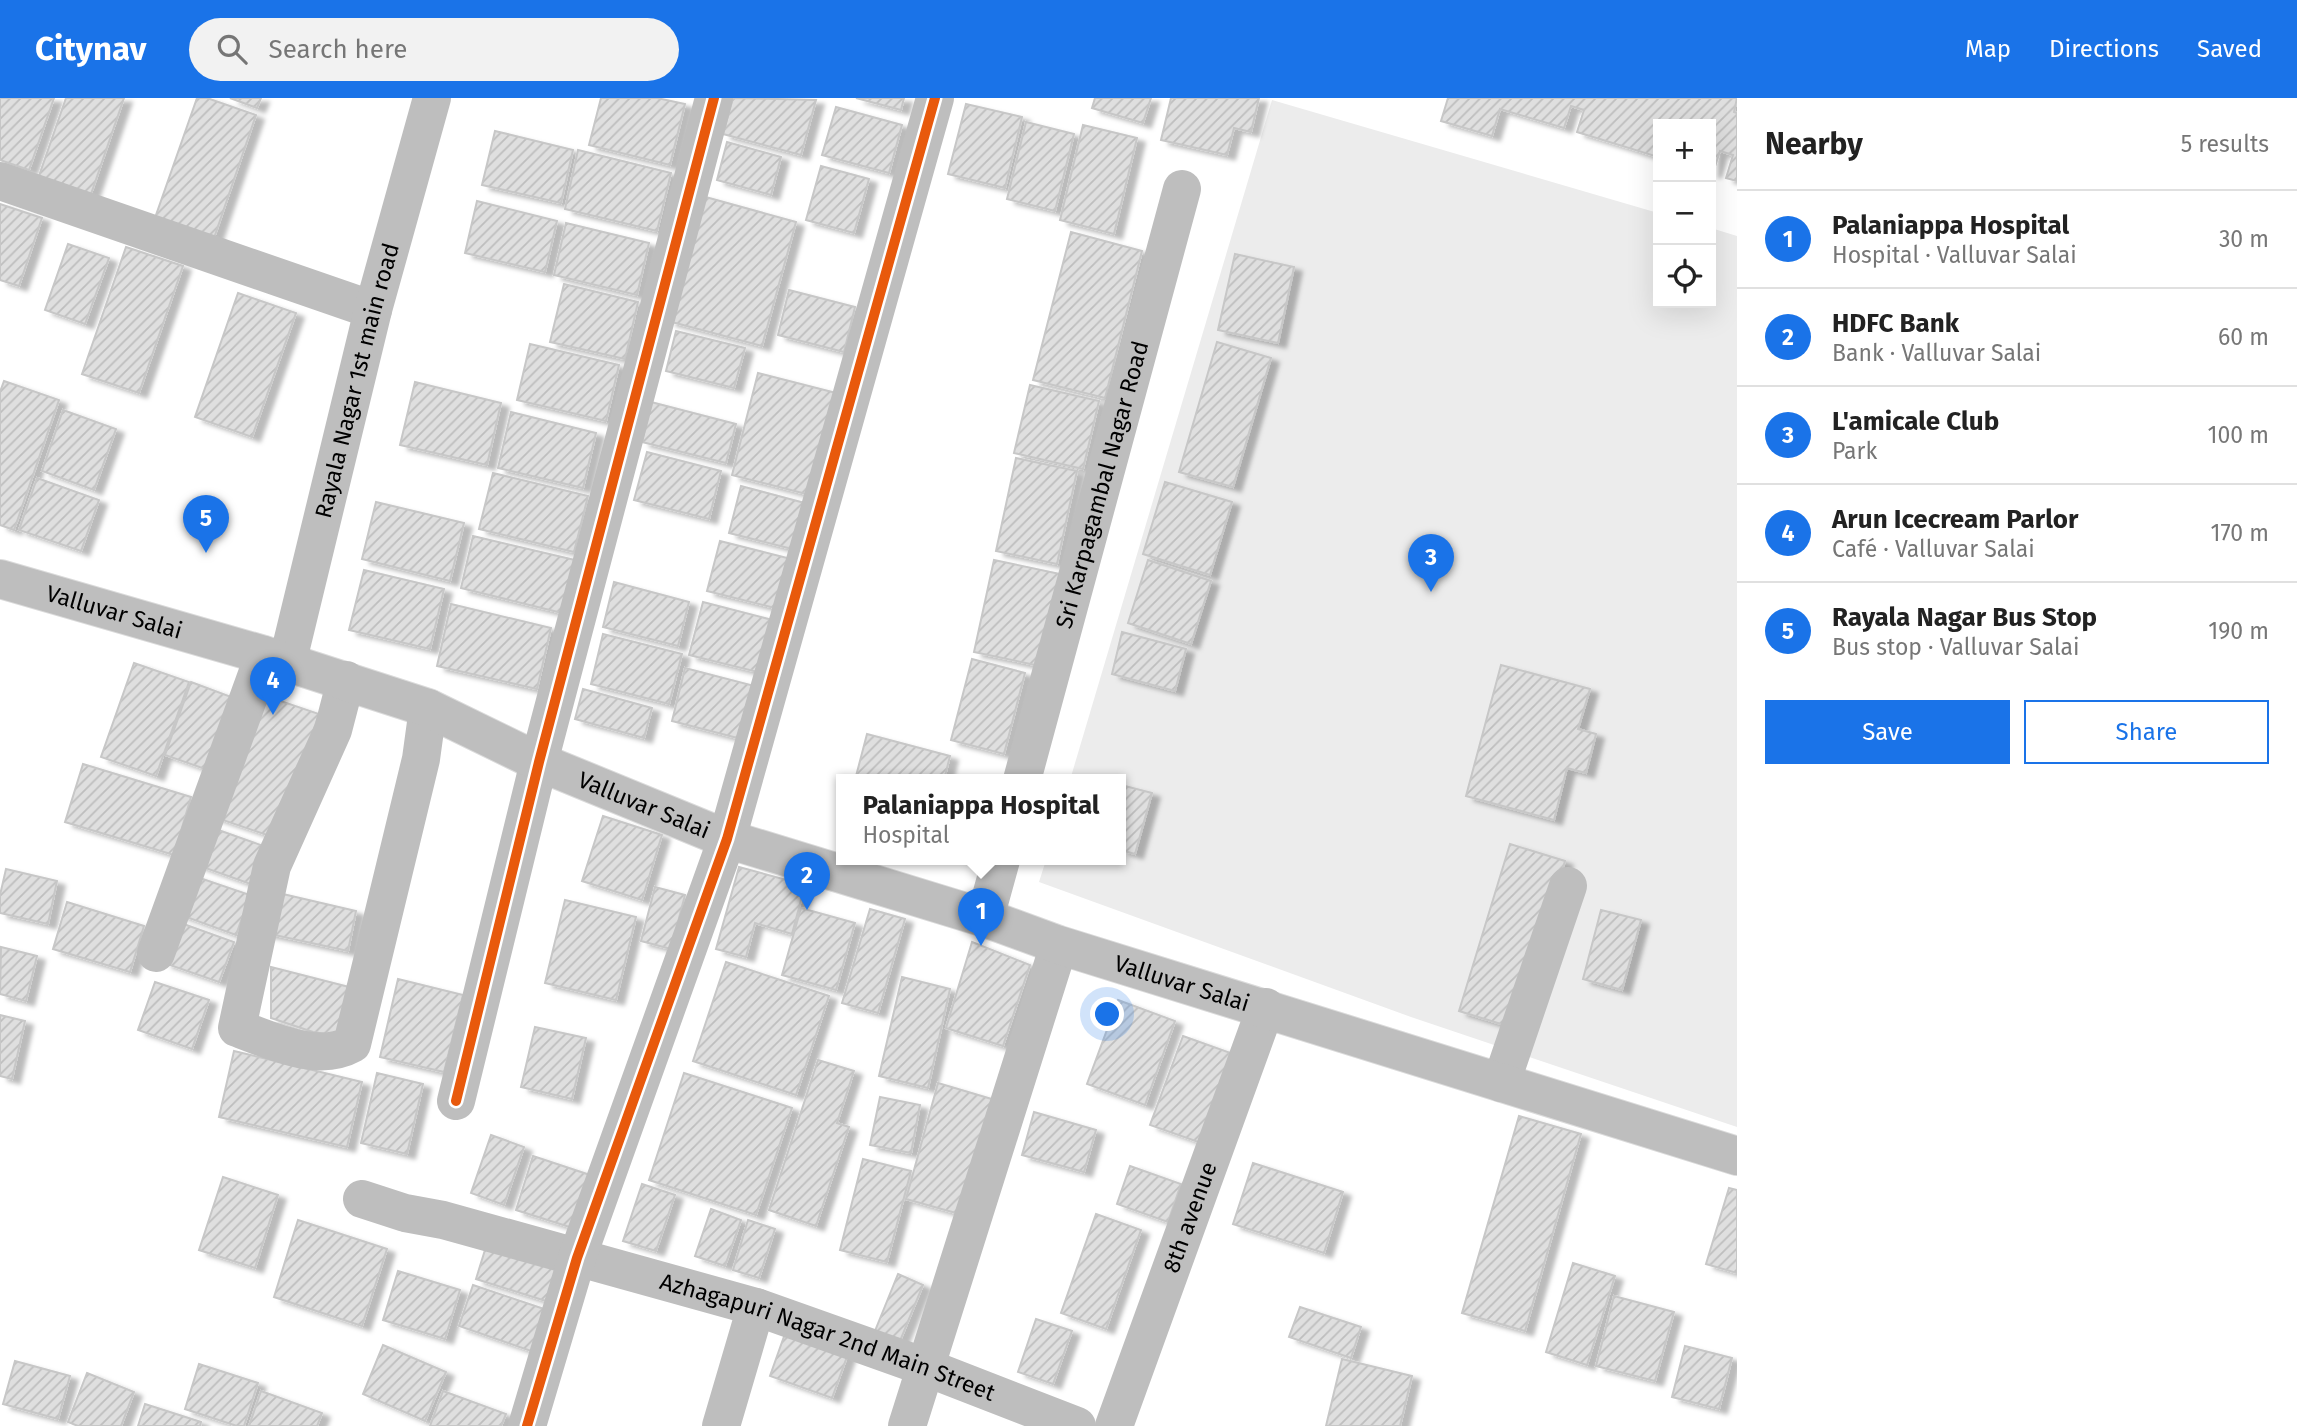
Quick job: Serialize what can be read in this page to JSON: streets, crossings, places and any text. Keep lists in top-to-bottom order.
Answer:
{
  "streets": {
    "street": [
      "Rayala Nagar 1st main road",
      "Sri Karpagambal Nagar Road",
      "Valluvar Salai",
      "8th avenue",
      "Azhagapuri Nagar 2nd Main Street"
    ]
  },
  "crossings": [
    ["Rayala Nagar 1st main road", "Valluvar Salai"],
    ["Valluvar Salai", "8th avenue"]
  ],
  "page": {
    "header": "Citynav",
    "search": "Search here",
    "nav": ["Map", "Directions", "Saved"],
    "heading": ["Nearby", "5 results"],
    "map_buttons": ["+", "−"],
    "list": [
      {
        "mark": "1",
        "name": "Palaniappa Hospital",
        "note": "Hospital · Valluvar Salai",
        "value": "30 m"
      },
      {
        "mark": "2",
        "name": "HDFC Bank",
        "note": "Bank · Valluvar Salai",
        "value": "60 m"
      },
      {
        "mark": "3",
        "name": "L'amicale Club",
        "note": "Park",
        "value": "100 m"
      },
      {
        "mark": "4",
        "name": "Arun Icecream Parlor",
        "note": "Café · Valluvar Salai",
        "value": "170 m"
      },
      {
        "mark": "5",
        "name": "Rayala Nagar Bus Stop",
        "note": "Bus stop · Valluvar Salai",
        "value": "190 m"
      }
    ],
    "pins": [
      "5",
      "3",
      "4",
      "2",
      "1"
    ],
    "buttons": ["Save", "Share"],
    "popup": ["Palaniappa Hospital", "Hospital"]
  }
}
